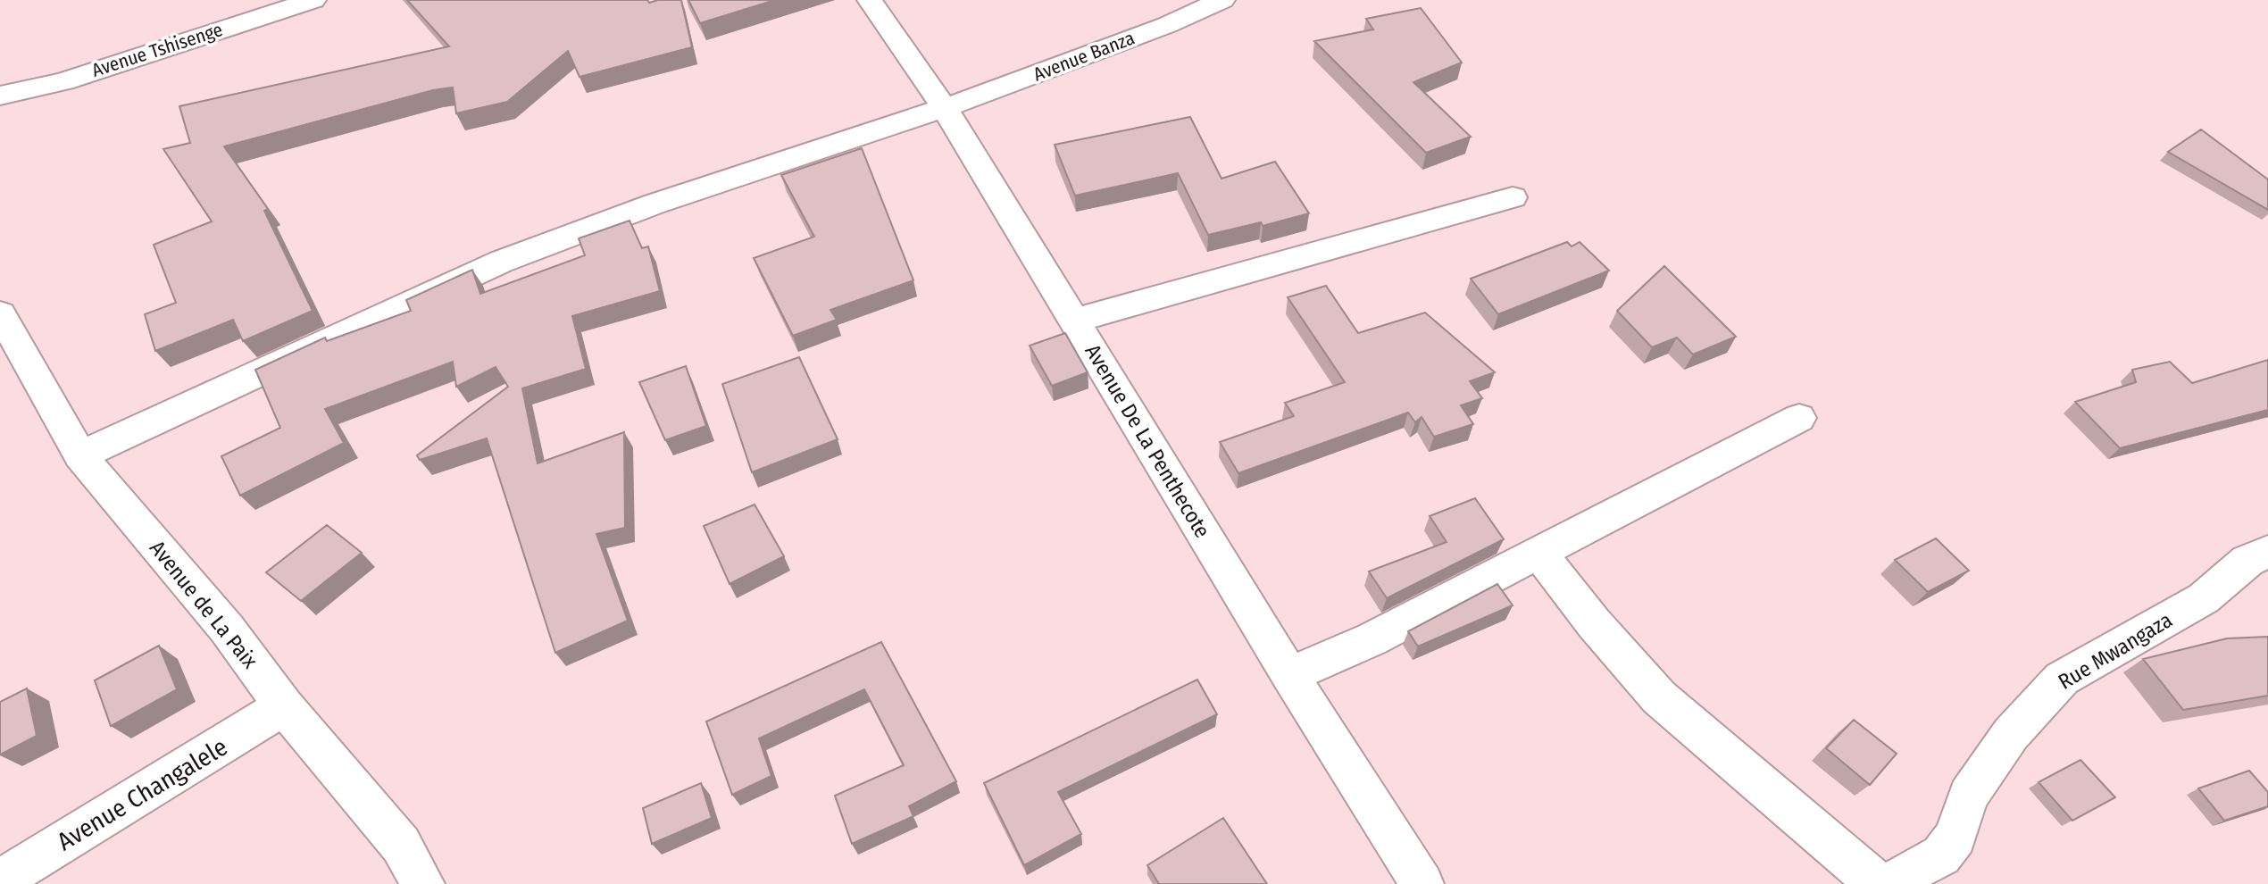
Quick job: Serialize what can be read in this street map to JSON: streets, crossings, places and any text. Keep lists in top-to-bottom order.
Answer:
{
  "streets": {
    "street": [
      "Avenue Tshisenge",
      "Avenue Banza",
      "Avenue De La Penthecote",
      "Avenue de La Paix",
      "Rue Mwangaza",
      "Avenue Changalele"
    ]
  },
  "crossings": [
    ["Avenue Banza", "Avenue De La Penthecote"],
    ["Avenue Banza", "Avenue de La Paix"],
    ["Avenue de La Paix", "Avenue Changalele"]
  ]
}
